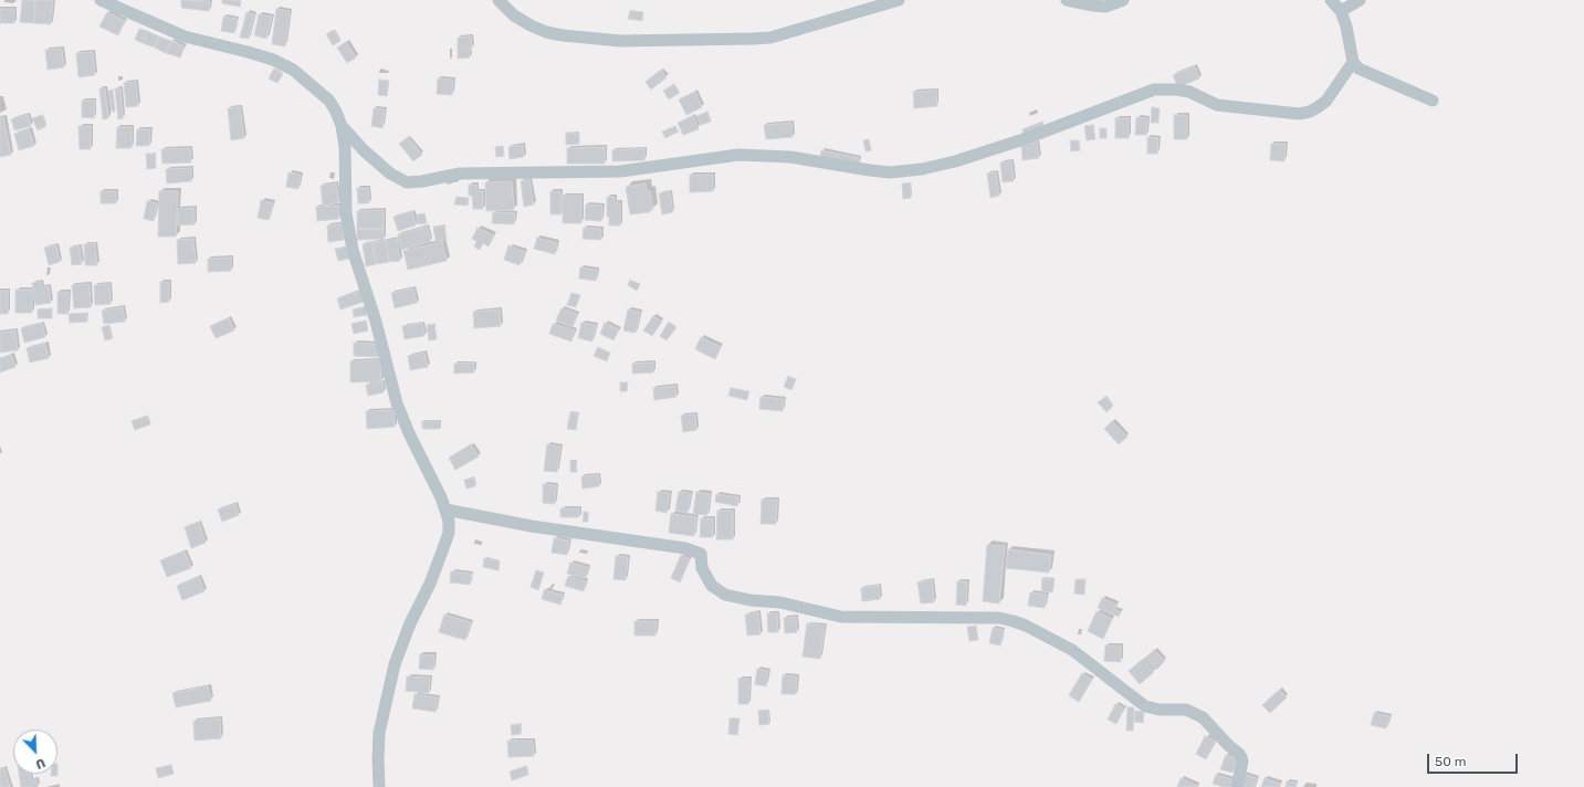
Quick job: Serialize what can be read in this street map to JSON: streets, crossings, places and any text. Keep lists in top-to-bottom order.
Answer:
{
  "scale_bar": "50 m",
  "north": "bottom right"
}
